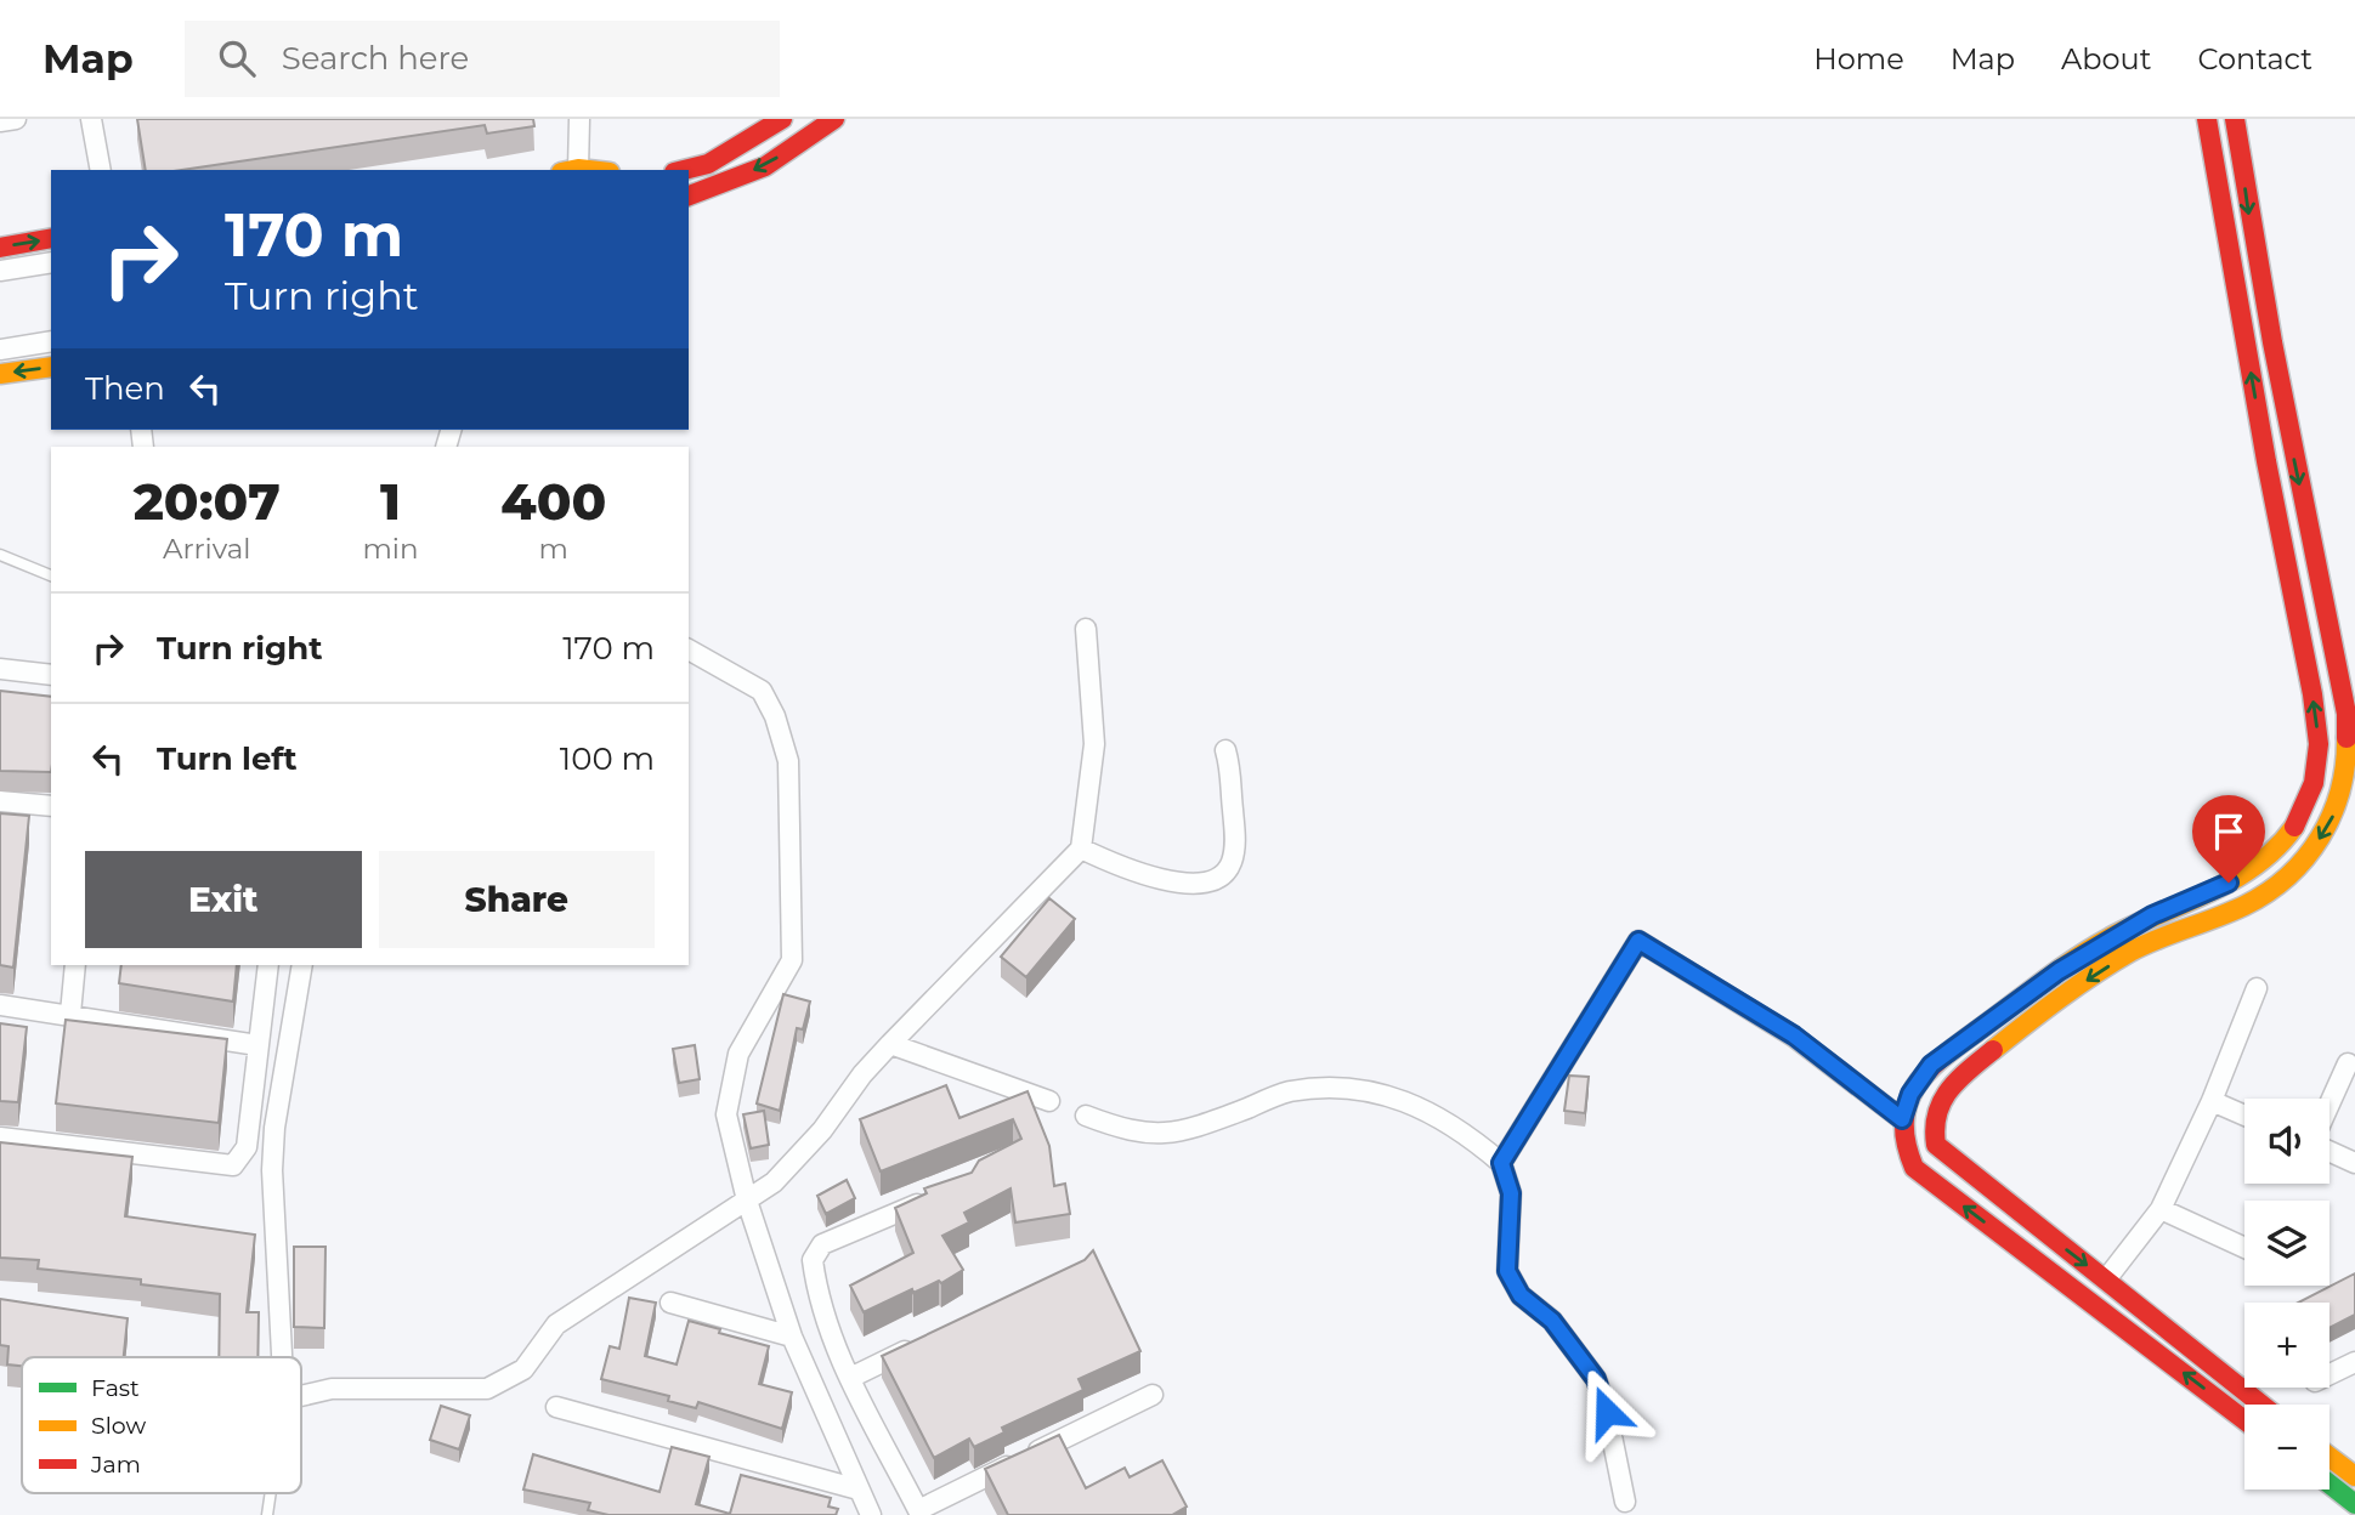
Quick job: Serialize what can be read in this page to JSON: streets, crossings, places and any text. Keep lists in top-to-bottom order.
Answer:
{
  "legend": ["Fast", "Slow", "Jam"],
  "page": {
    "header": "Map",
    "search": "Search here",
    "nav": [
      "Home",
      "Map",
      "About",
      "Contact"
    ],
    "turn": ["170 m", "Turn right"],
    "then": "Then",
    "eta": [
      "20:07",
      "Arrival",
      "1",
      "min",
      "400",
      "m"
    ],
    "list": [
      {
        "name": "Turn right",
        "value": "170 m"
      },
      {
        "name": "Turn left",
        "value": "100 m"
      }
    ],
    "buttons": ["Exit", "Share"],
    "map_buttons": ["+", "−"]
  }
}
